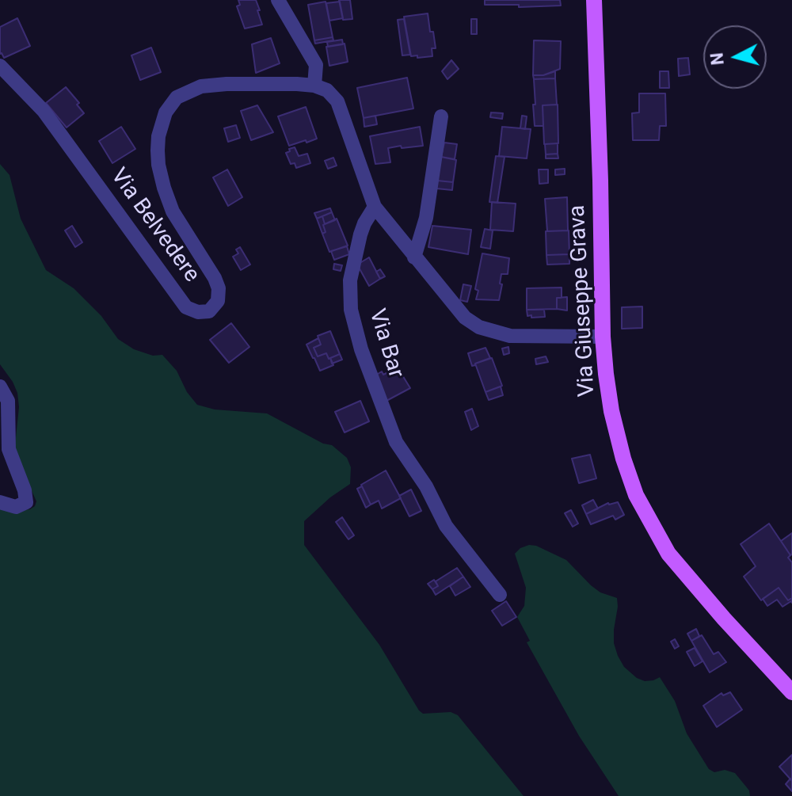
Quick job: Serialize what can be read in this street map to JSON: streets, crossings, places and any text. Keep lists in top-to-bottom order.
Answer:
{
  "streets": {
    "main road": ["Via Giuseppe Grava"],
    "street": ["Via Belvedere", "Via Bar"]
  },
  "north": "left"
}
